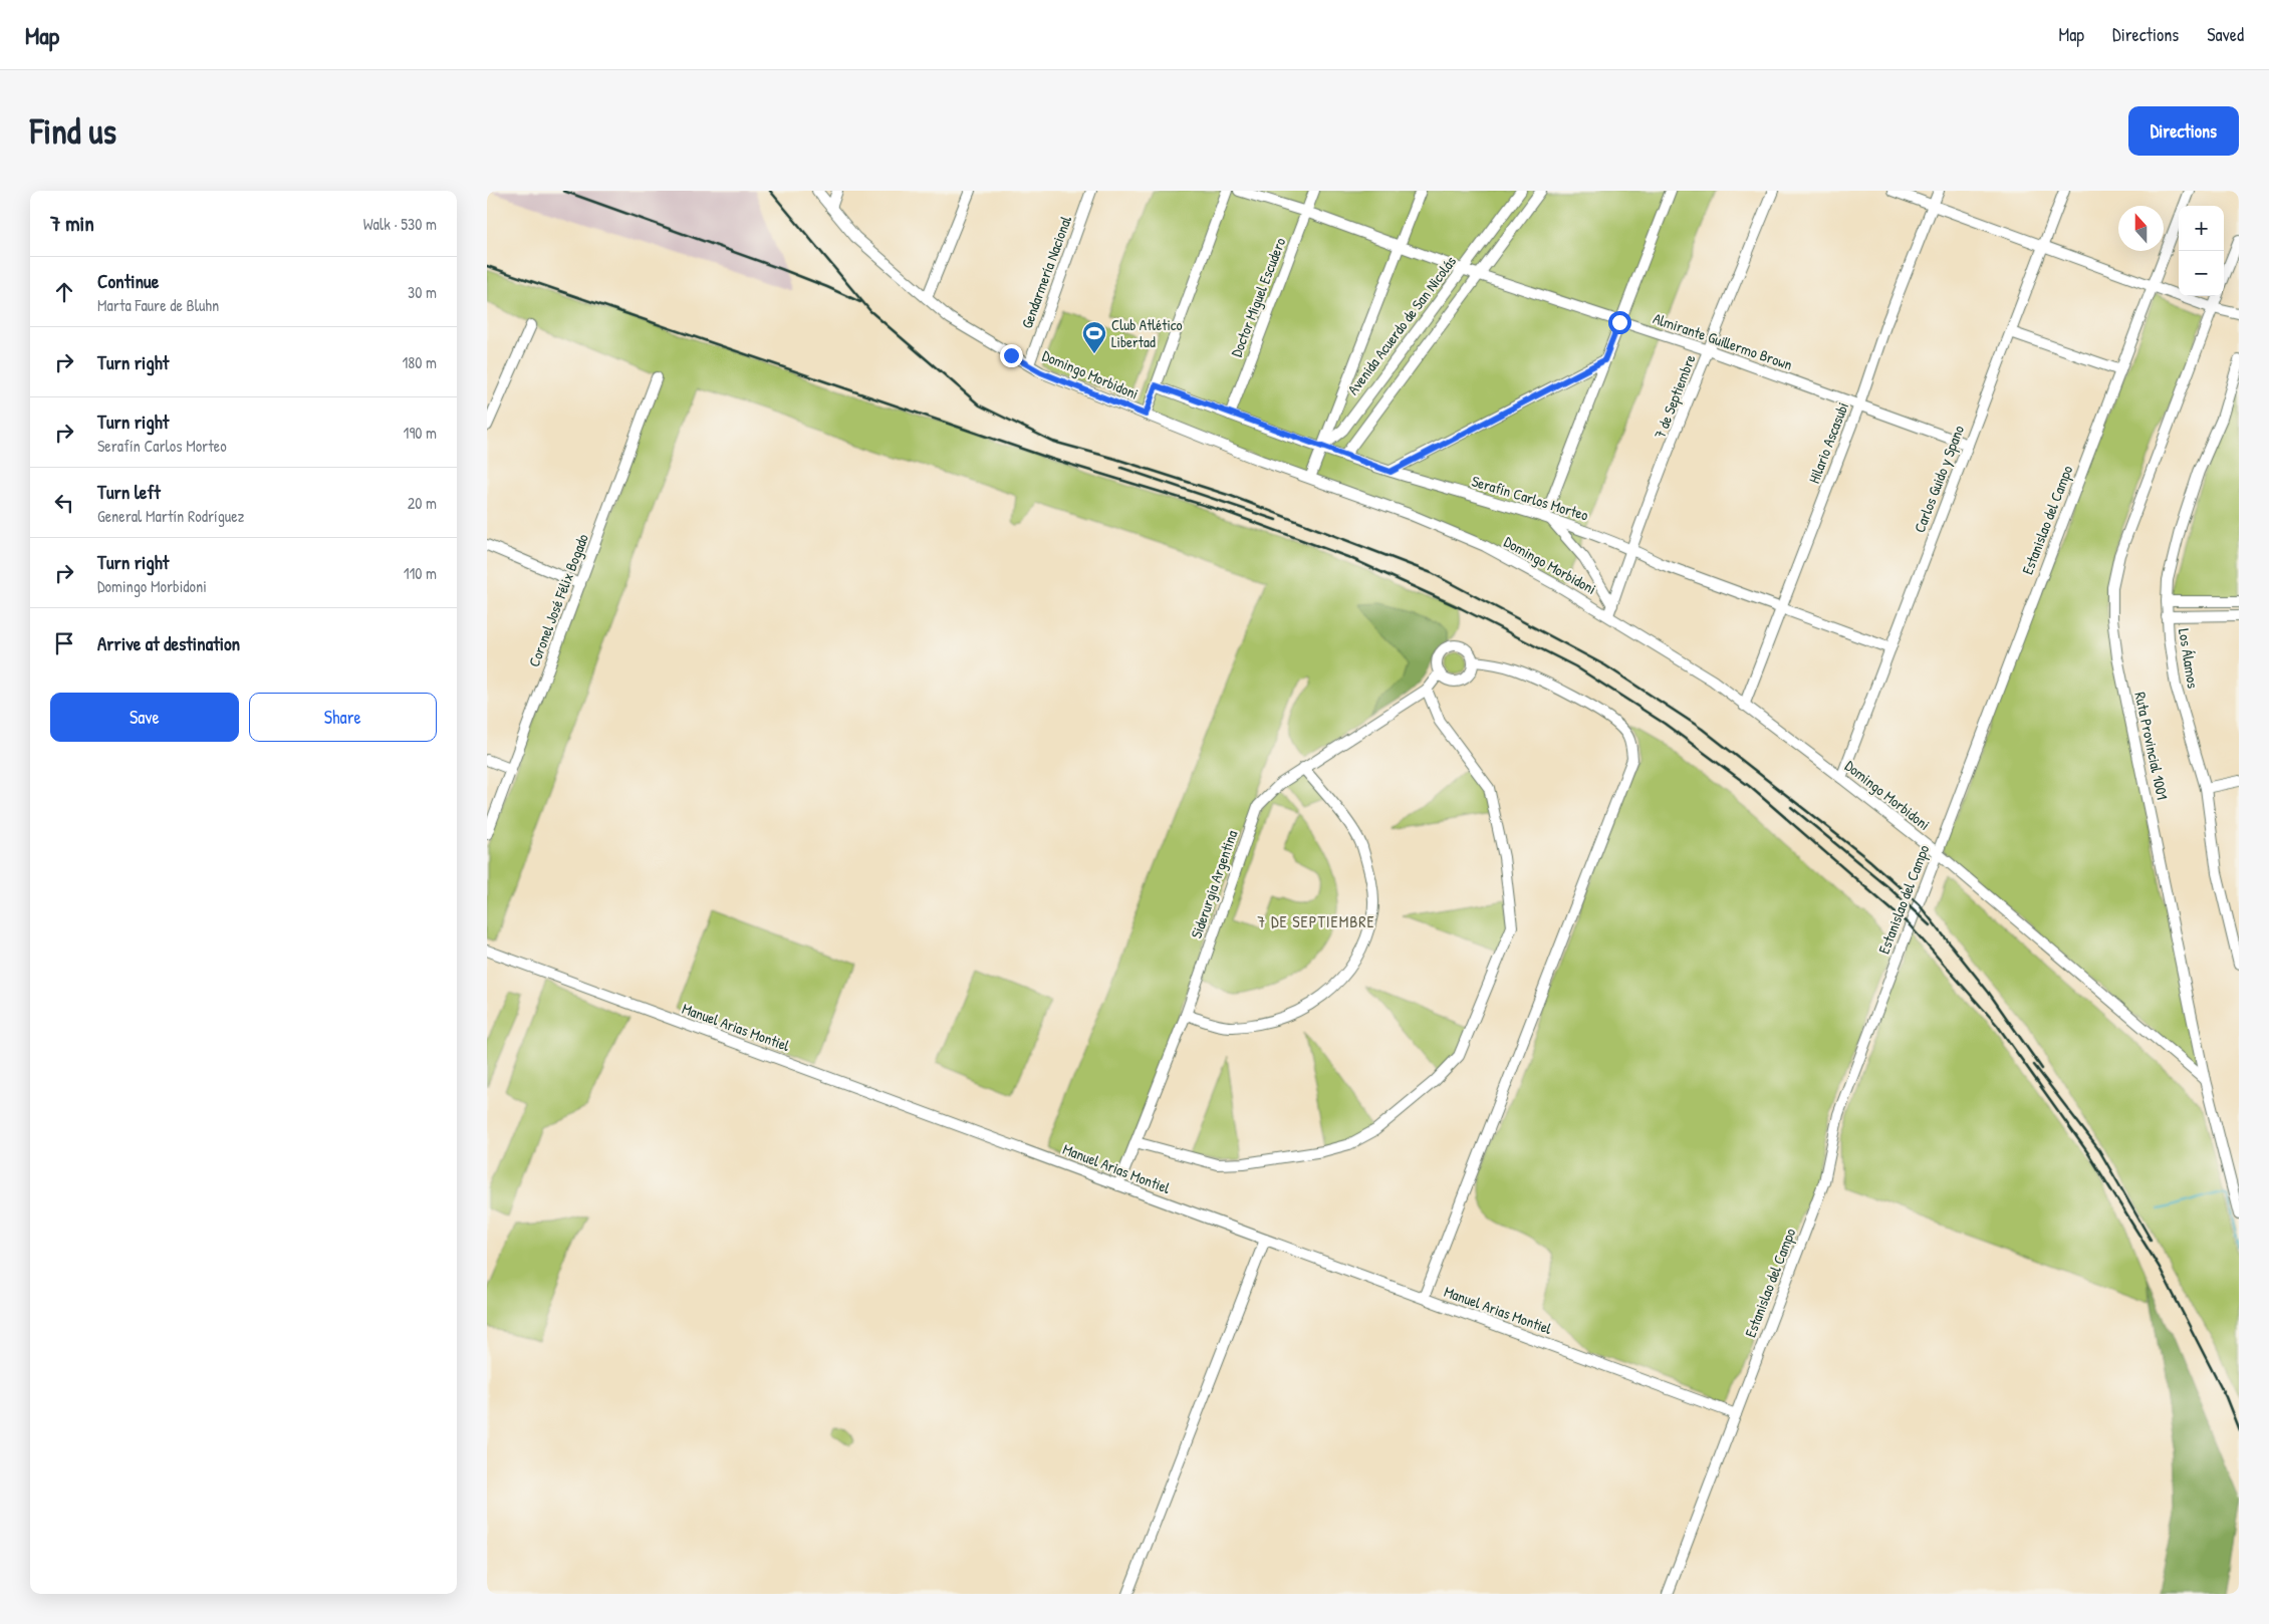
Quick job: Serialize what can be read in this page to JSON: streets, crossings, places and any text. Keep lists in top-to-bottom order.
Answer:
{
  "streets": {
    "street": [
      "Gendarmería Nacional",
      "Doctor Miguel Escudero",
      "Avenida Acuerdo de San Nicolás",
      "Almirante Guillermo Brown",
      "Domingo Morbidoni",
      "7 de Septiembre",
      "Hilario Ascasubi",
      "Carlos Guido y Spano",
      "Serafín Carlos Morteo",
      "Estanislao del Campo",
      "Coronel José Félix Bogado",
      "Los Álamos",
      "Ruta Provincial 1001",
      "Siderurgia Argentina",
      "Manuel Arias Montiel"
    ]
  },
  "crossings": [
    ["Gendarmería Nacional", "Domingo Morbidoni"],
    ["Doctor Miguel Escudero", "Almirante Guillermo Brown"],
    ["Doctor Miguel Escudero", "Serafín Carlos Morteo"],
    ["Avenida Acuerdo de San Nicolás", "Almirante Guillermo Brown"],
    ["Avenida Acuerdo de San Nicolás", "Domingo Morbidoni"],
    ["Avenida Acuerdo de San Nicolás", "Serafín Carlos Morteo"],
    ["Almirante Guillermo Brown", "7 de Septiembre"],
    ["Almirante Guillermo Brown", "Hilario Ascasubi"],
    ["Almirante Guillermo Brown", "Carlos Guido y Spano"],
    ["Domingo Morbidoni", "7 de Septiembre"],
    ["Domingo Morbidoni", "Hilario Ascasubi"],
    ["Domingo Morbidoni", "Carlos Guido y Spano"],
    ["Domingo Morbidoni", "Estanislao del Campo"],
    ["Domingo Morbidoni", "Ruta Provincial 1001"],
    ["7 de Septiembre", "Serafín Carlos Morteo"],
    ["Hilario Ascasubi", "Serafín Carlos Morteo"],
    ["Carlos Guido y Spano", "Serafín Carlos Morteo"],
    ["Estanislao del Campo", "Manuel Arias Montiel"],
    ["Siderurgia Argentina", "Manuel Arias Montiel"]
  ],
  "districts": ["7 DE SEPTIEMBRE"],
  "places": {
    "sports": ["Club Atlético Libertad"]
  },
  "north": "top",
  "page": {
    "header": "Map",
    "nav": ["Map", "Directions", "Saved"],
    "buttons": [
      "Directions",
      ["Save", "Share"]
    ],
    "title": "Find us",
    "heading": ["7 min", "Walk · 530 m"],
    "map_buttons": ["+", "−"],
    "list": [
      ["Continue", "Marta Faure de Bluhn", "30 m"],
      ["Turn right", "180 m"],
      ["Turn right", "Serafín Carlos Morteo", "190 m"],
      ["Turn left", "General Martín Rodríguez", "20 m"],
      ["Turn right", "Domingo Morbidoni", "110 m"],
      "Arrive at destination"
    ]
  }
}
